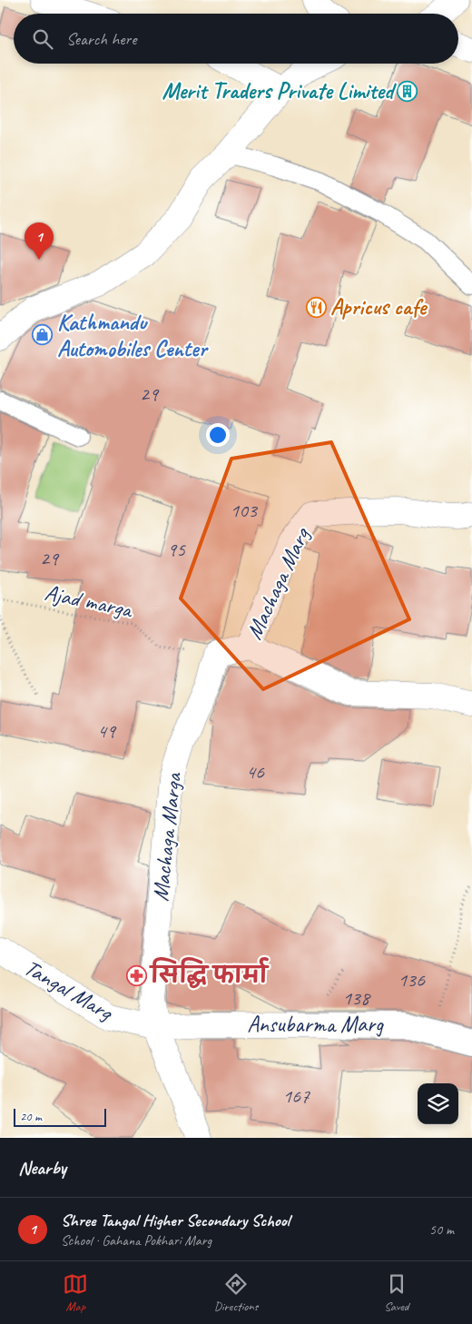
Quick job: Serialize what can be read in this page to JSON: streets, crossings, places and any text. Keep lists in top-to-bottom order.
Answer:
{
  "streets": {
    "street": [
      "Machaga Marg",
      "Machaga Marga",
      "Tangal Marg",
      "Ansubarma Marg"
    ],
    "path": ["Ajad marga"]
  },
  "crossings": [
    ["Machaga Marg", "Ajad marga"],
    ["Machaga Marg", "Machaga Marga"],
    ["Ajad marga", "Machaga Marga"],
    ["Machaga Marga", "Tangal Marg"],
    ["Machaga Marga", "Ansubarma Marg"],
    ["Tangal Marg", "Ansubarma Marg"]
  ],
  "places": {
    "building": ["Merit Traders Private Limited"],
    "restaurant": ["Apricus cafe"],
    "shop": ["Kathmandu Automobiles Center"],
    "pharmacy": ["सिद्धि फार्मा"]
  },
  "house_numbers": [
    "29",
    "103",
    "95",
    "29",
    "49",
    "46",
    "136",
    "138",
    "167"
  ],
  "scale_bar": "20 m",
  "page": {
    "search": "Search here",
    "pins": "1",
    "scale": "20 m",
    "heading": "Nearby",
    "list": [
      {
        "mark": "1",
        "name": "Shree Tangal Higher Secondary School",
        "note": "School · Gahana Pokhari Marg",
        "value": "50 m"
      }
    ],
    "nav": ["Map", "Directions", "Saved"]
  }
}
